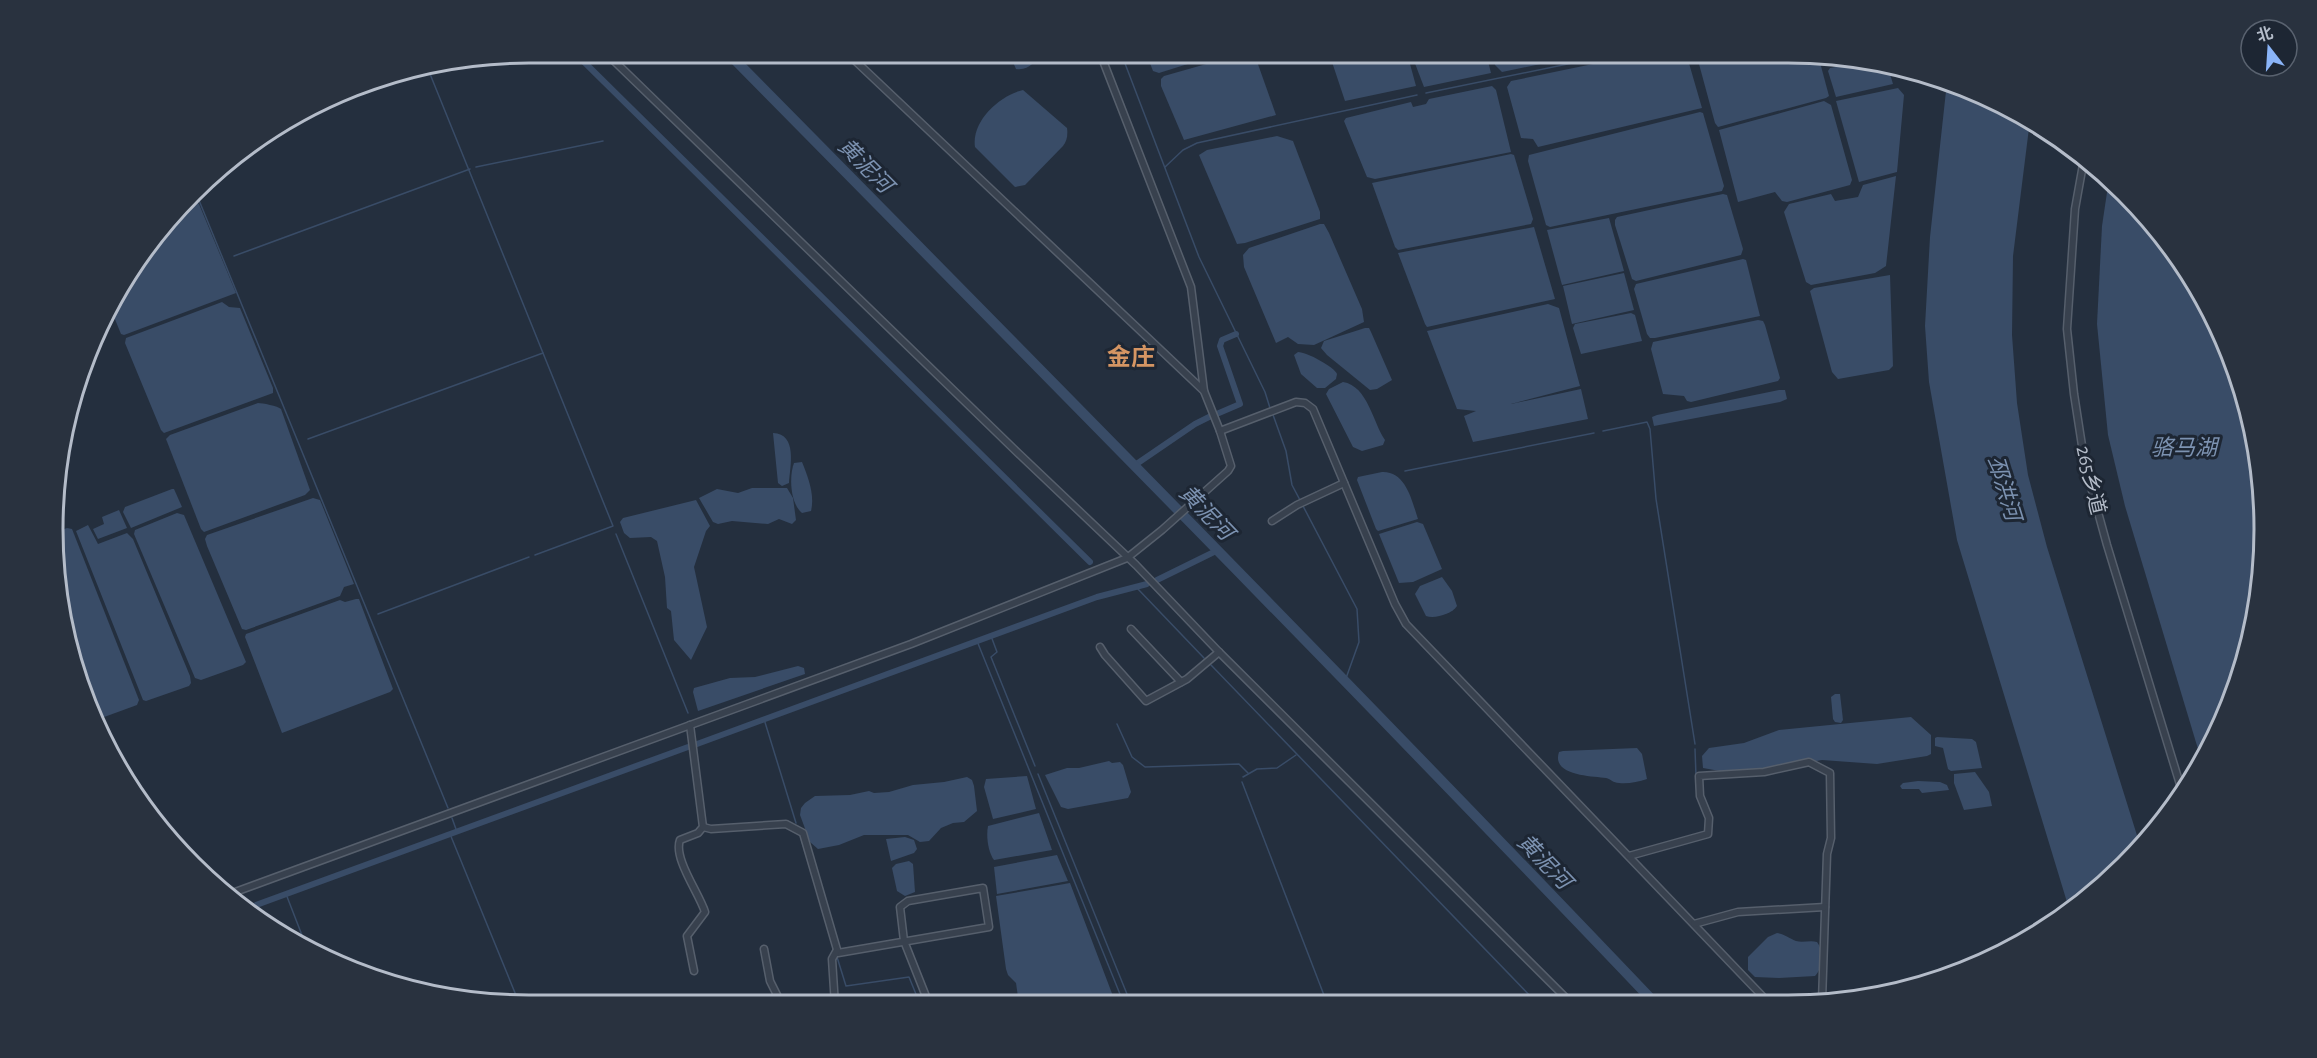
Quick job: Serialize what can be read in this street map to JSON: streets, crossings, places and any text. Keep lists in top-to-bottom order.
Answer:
{
  "streets": {
    "street": ["265乡道"]
  },
  "districts": ["金庄"],
  "water": ["黄泥河", "骆马湖", "邳洪河"],
  "north": "top"
}
